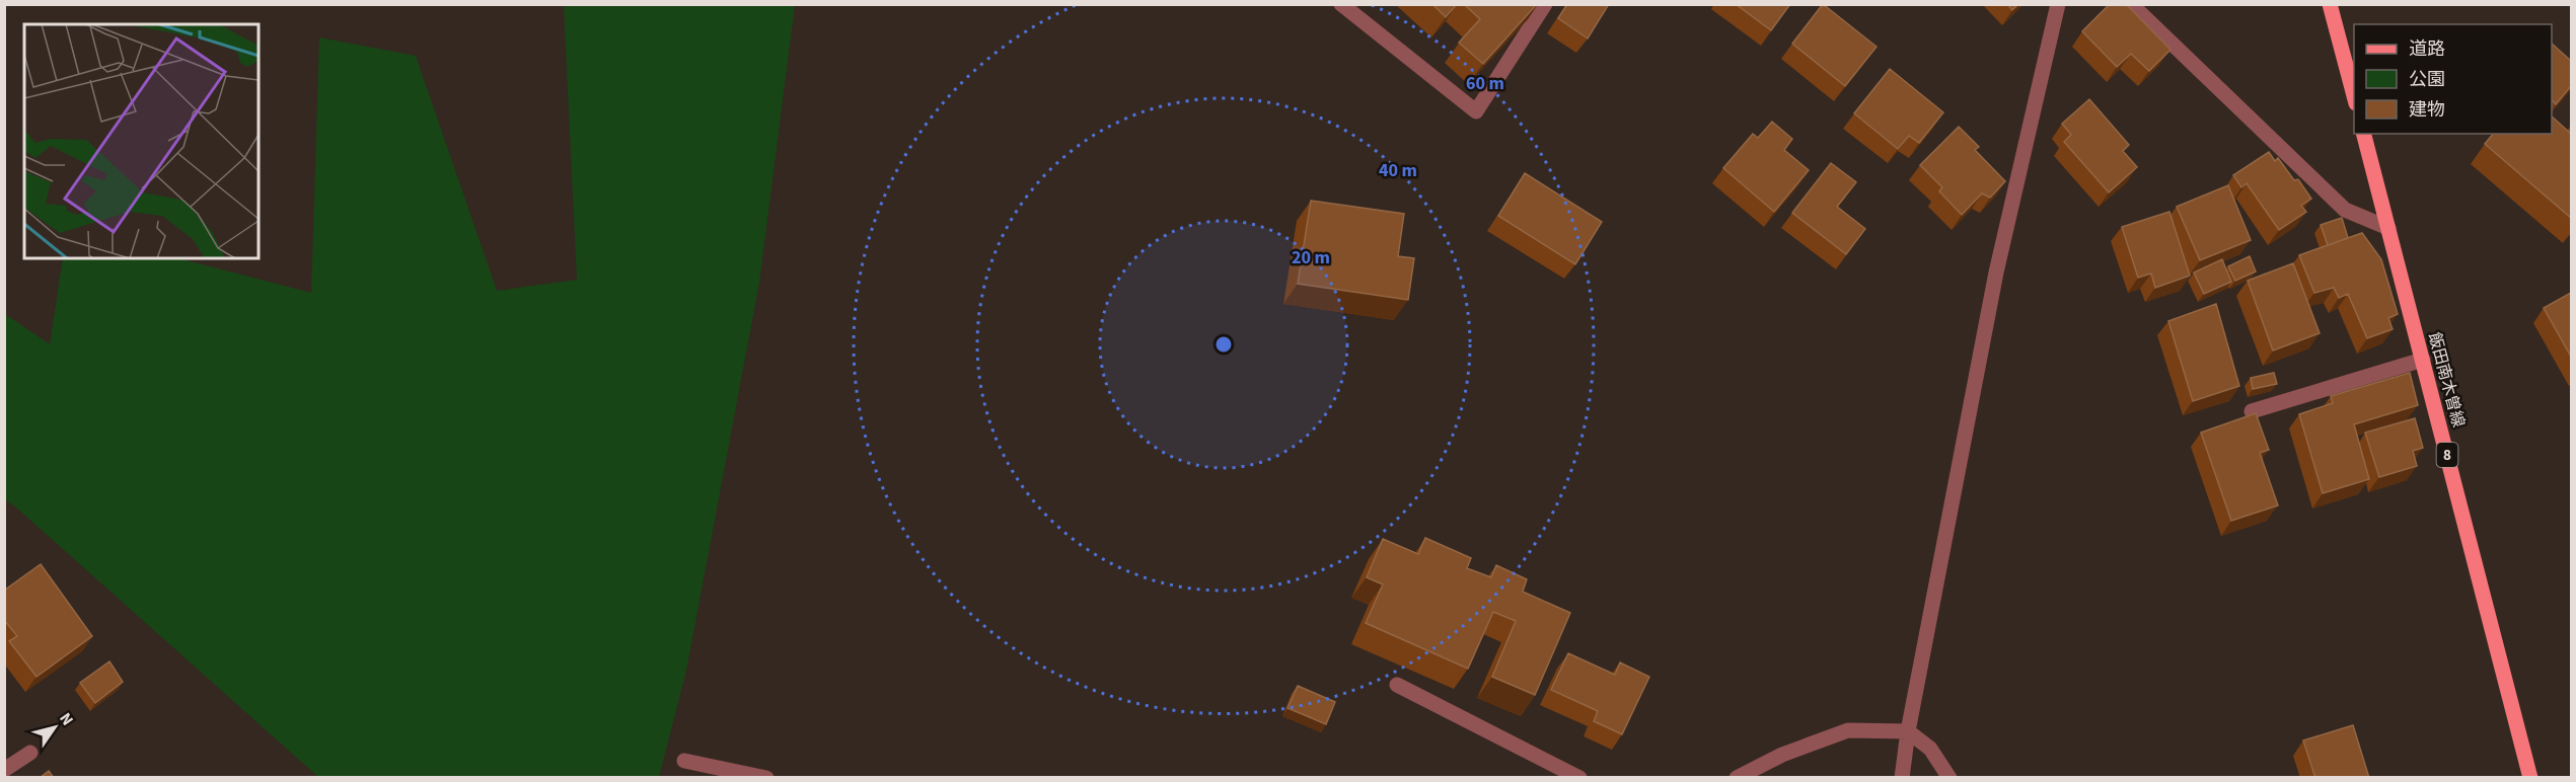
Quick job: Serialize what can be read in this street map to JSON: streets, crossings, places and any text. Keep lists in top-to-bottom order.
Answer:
{
  "streets": {
    "main road": ["飯田南木曽線", "8"]
  },
  "legend": ["道路", "公園", "建物"],
  "north": "top right",
  "rings": ["60 m", "40 m", "20 m"]
}
